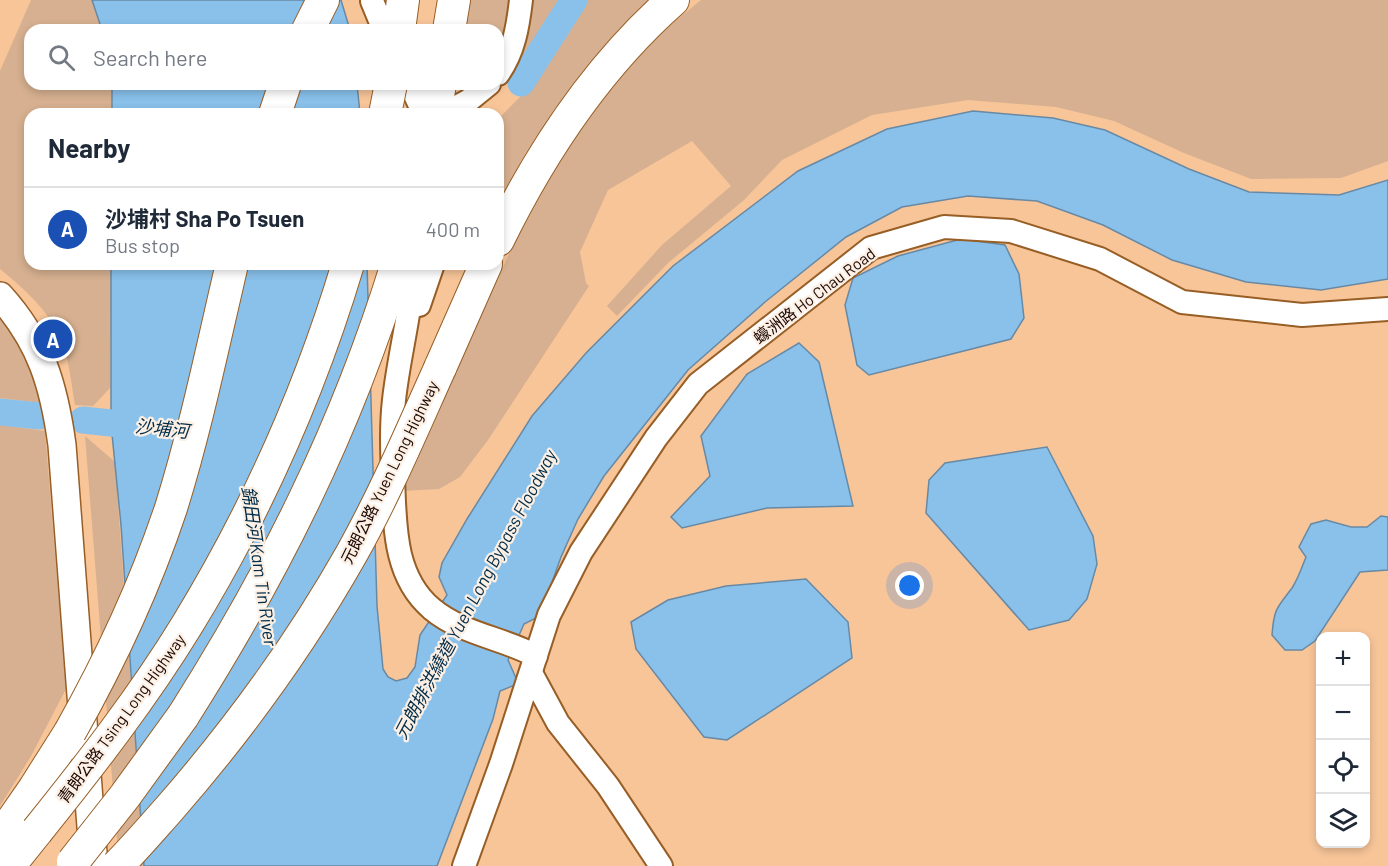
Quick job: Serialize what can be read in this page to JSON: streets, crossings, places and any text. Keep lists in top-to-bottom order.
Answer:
{
  "streets": {
    "highway": ["元朗公路 Yuen Long Highway", "青朗公路 Tsing Long Highway"],
    "street": ["蠔洲路 Ho Chau Road"]
  },
  "water": ["沙埔河", "錦田河 Kam Tin River", "元朗排洪繞道 Yuen Long Bypass Floodway"],
  "page": {
    "search": "Search here",
    "heading": "Nearby",
    "list": [
      {
        "mark": "A",
        "name": "沙埔村 Sha Po Tsuen",
        "note": "Bus stop",
        "value": "400 m"
      }
    ],
    "pins": "A",
    "map_buttons": ["+", "−"]
  }
}
